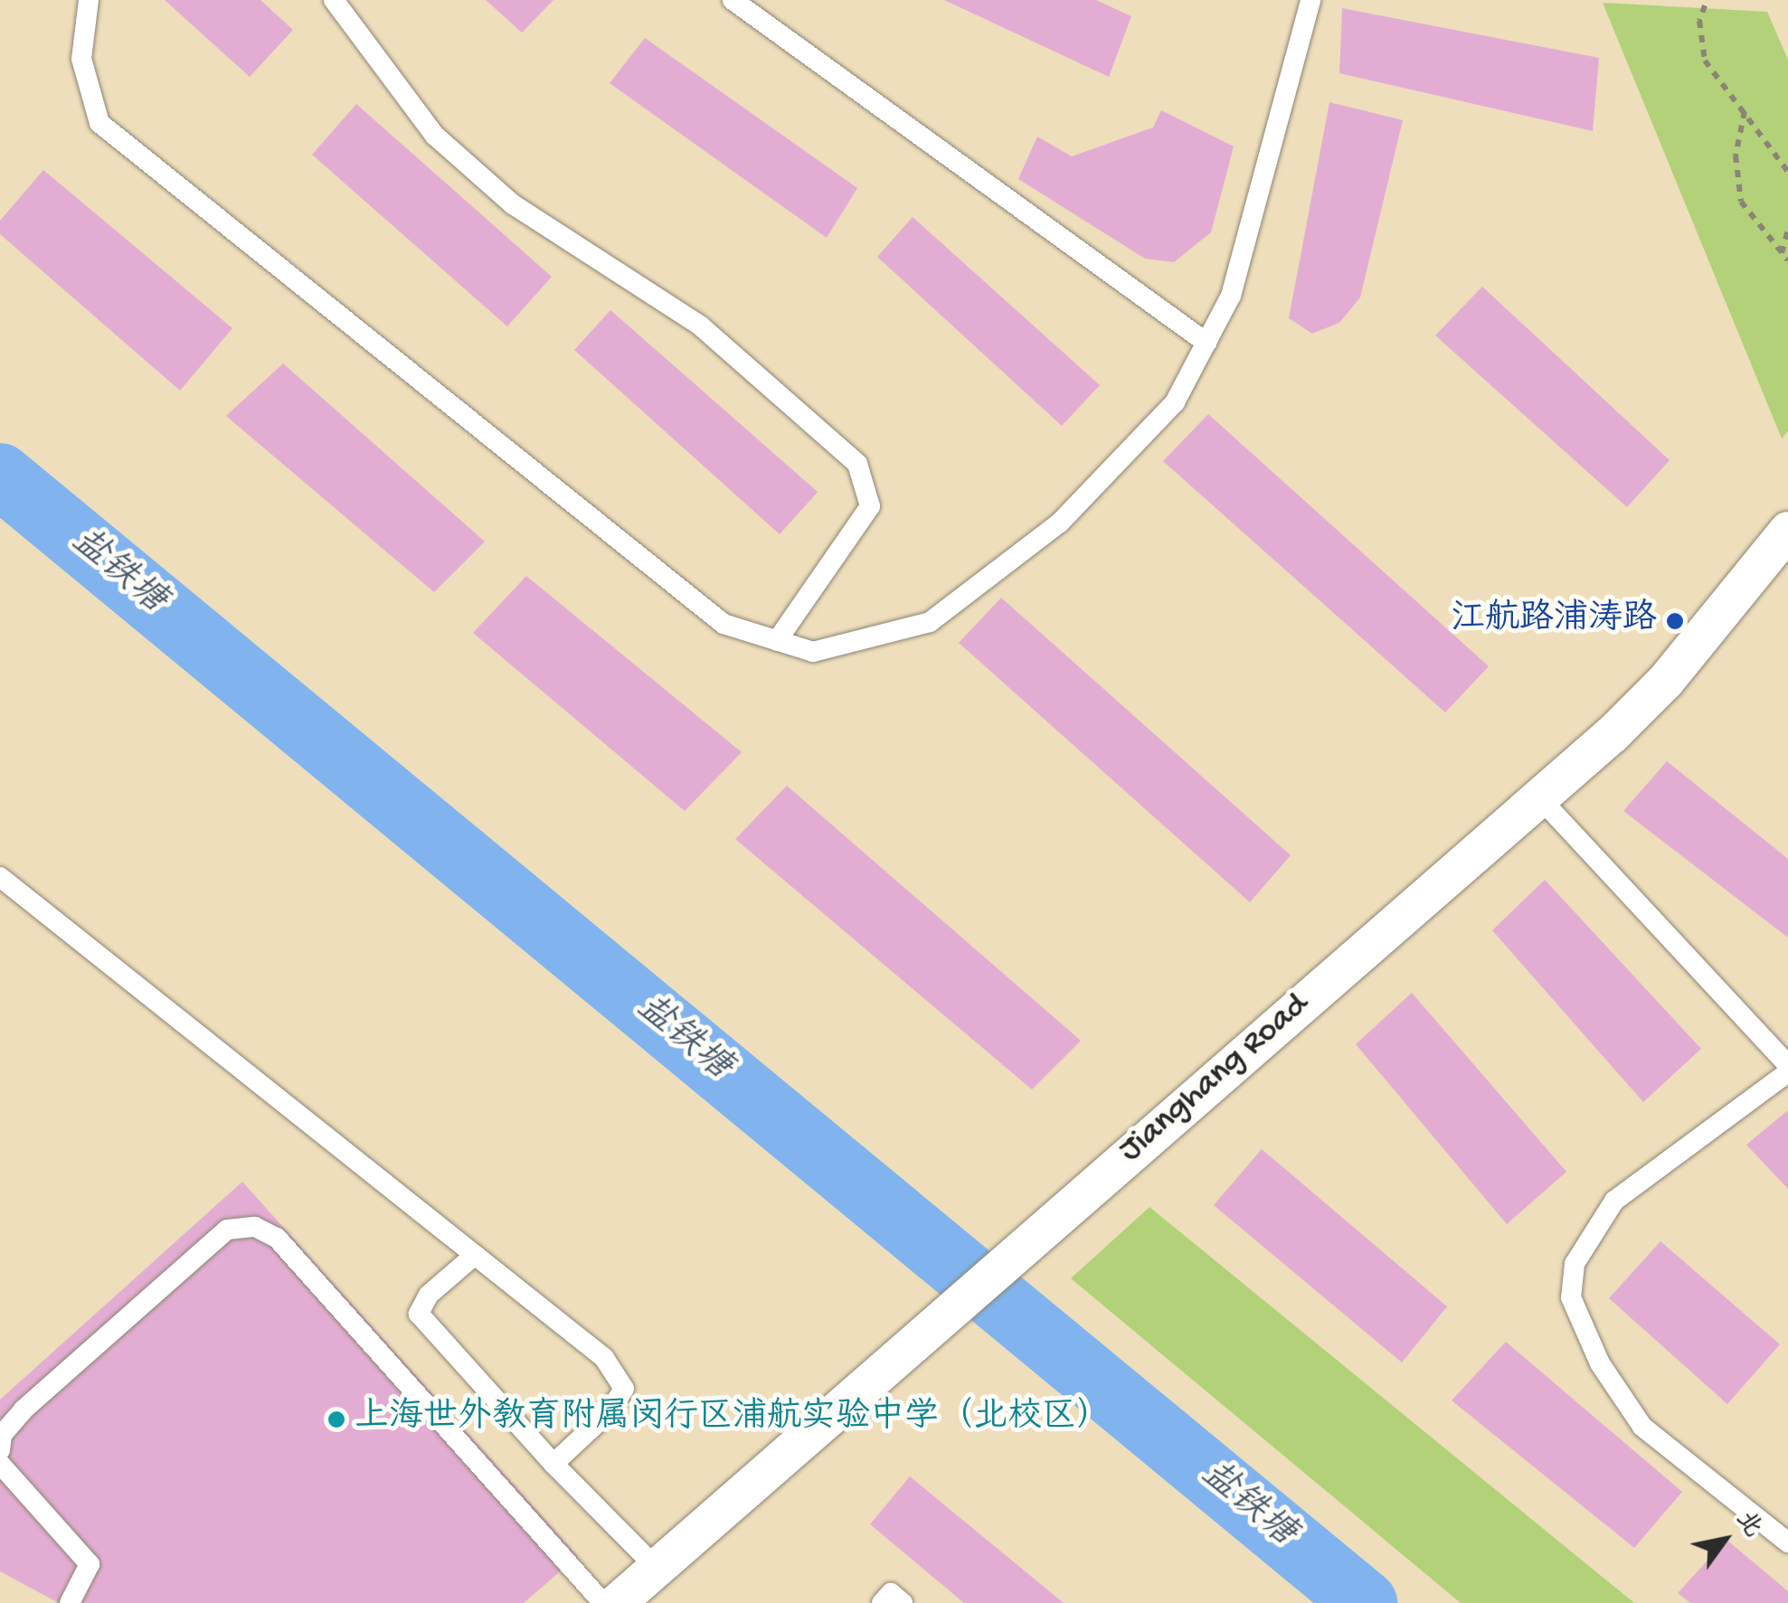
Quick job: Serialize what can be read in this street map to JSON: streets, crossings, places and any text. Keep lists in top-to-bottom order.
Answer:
{
  "streets": {
    "street": ["Jianghang Road"]
  },
  "water": ["盐铁塘"],
  "places": ["江航路浦涛路", "上海世外教育附属闵行区浦航实验中学（北校区）"],
  "north": "top right"
}
